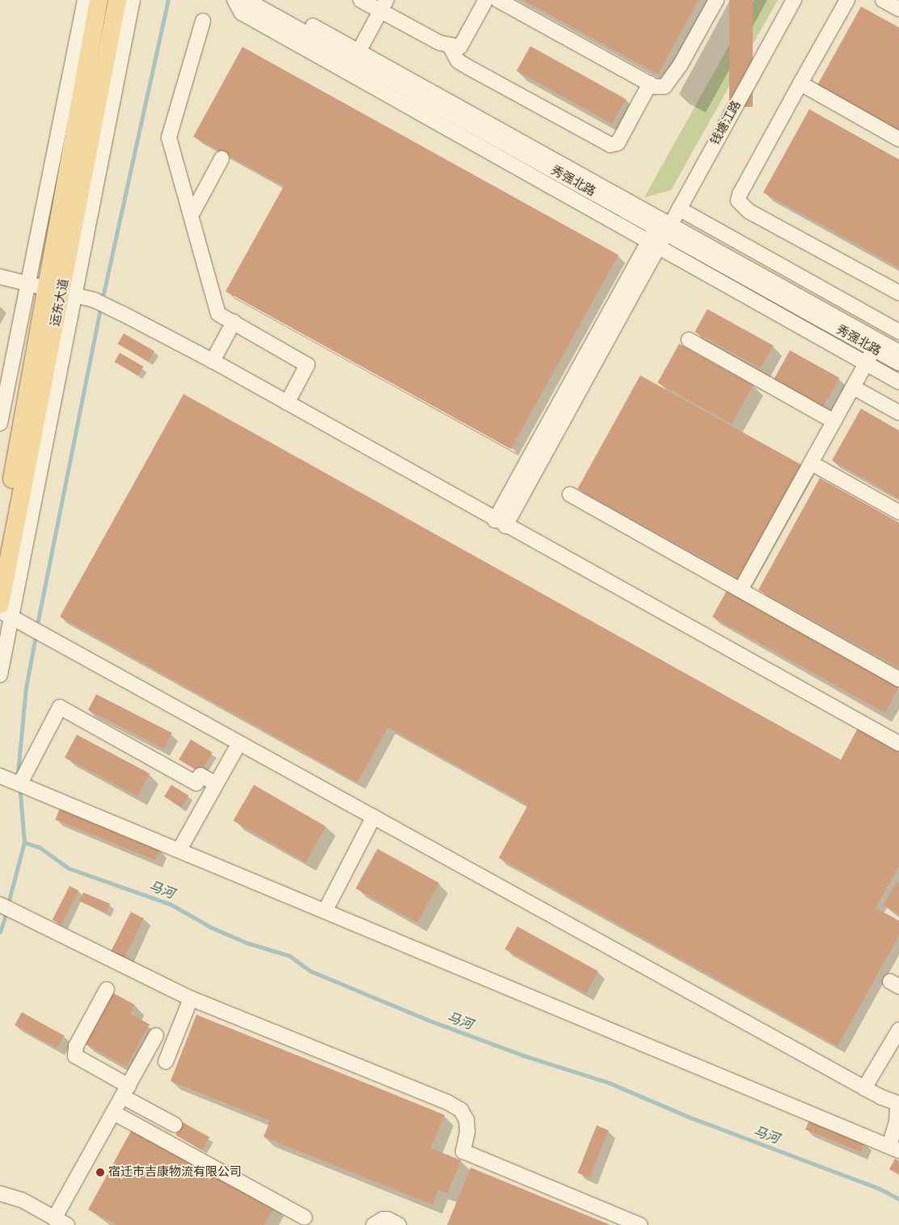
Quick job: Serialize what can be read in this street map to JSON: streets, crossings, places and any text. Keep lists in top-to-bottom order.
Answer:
{
  "streets": {
    "main road": ["运东大道"],
    "street": ["钱塘江路", "秀强北路"]
  },
  "crossings": [
    ["钱塘江路", "秀强北路"]
  ],
  "water": ["马河"],
  "places": ["宿迁市吉康物流有限公司"]
}
